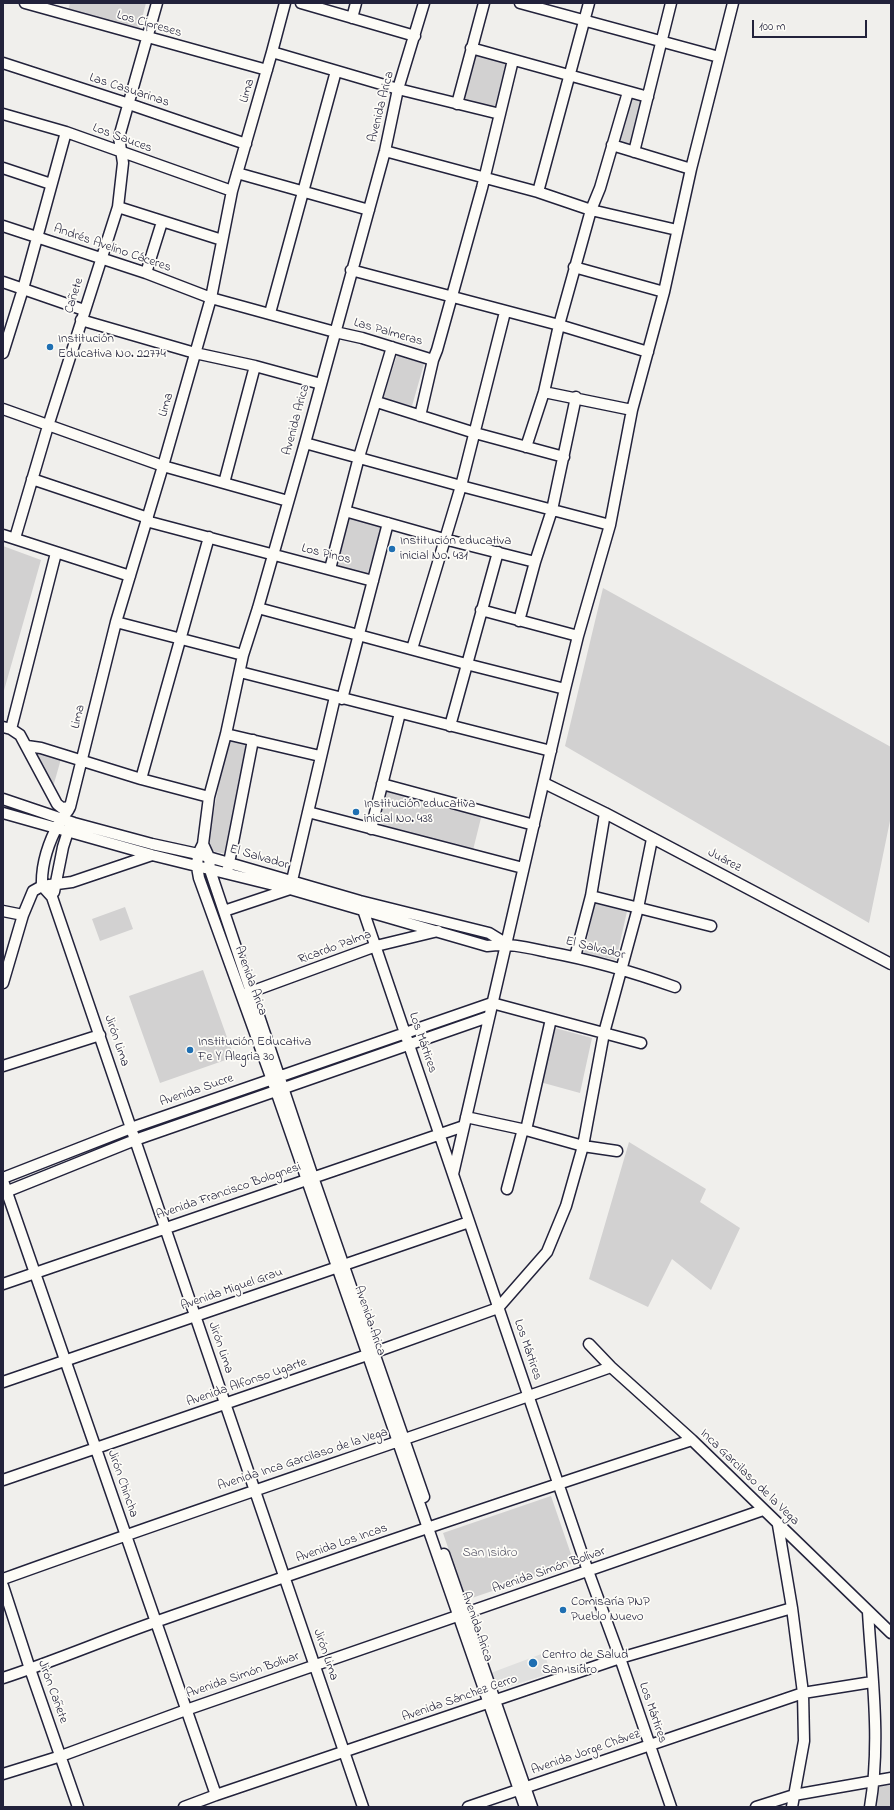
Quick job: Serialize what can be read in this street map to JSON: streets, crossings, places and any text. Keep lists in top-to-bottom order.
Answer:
{
  "streets": {
    "street": [
      "Los Cipreses",
      "Las Casuarinas",
      "Lima",
      "Avenida Arica",
      "Los Sauces",
      "Andrés Avelino Cáceres",
      "Cañete",
      "Las Palmeras",
      "Los Pinos",
      "El Salvador",
      "Juárez",
      "Ricardo Palma",
      "Jirón Lima",
      "Los Mártires",
      "Avenida Sucre",
      "Avenida Francisco Bolognesi",
      "Avenida Miguel Grau",
      "Avenida Alfonso Ugarte",
      "Avenida Inca Garcilaso de la Vega",
      "Inca Garcilaso de la Vega",
      "Jirón Chincha",
      "Avenida Los Incas",
      "Avenida Simón Bolívar",
      "Jirón Cañete",
      "Avenida Sánchez Cerro",
      "Avenida Jorge Chávez"
    ]
  },
  "crossings": [
    ["Los Cipreses", "Lima"],
    ["Los Cipreses", "Cañete"],
    ["Las Casuarinas", "Lima"],
    ["Las Casuarinas", "Cañete"],
    ["Lima", "Los Sauces"],
    ["Lima", "Andrés Avelino Cáceres"],
    ["Lima", "Los Pinos"],
    ["Lima", "El Salvador"],
    ["Avenida Arica", "Las Palmeras"],
    ["Avenida Arica", "Los Pinos"],
    ["Avenida Arica", "El Salvador"],
    ["Avenida Arica", "Ricardo Palma"],
    ["Avenida Arica", "Avenida Sucre"],
    ["Avenida Arica", "Avenida Francisco Bolognesi"],
    ["Avenida Arica", "Avenida Miguel Grau"],
    ["Avenida Arica", "Avenida Alfonso Ugarte"],
    ["Avenida Arica", "Avenida Inca Garcilaso de la Vega"],
    ["Avenida Arica", "Avenida Los Incas"],
    ["Avenida Arica", "Avenida Simón Bolívar"],
    ["Avenida Arica", "Avenida Sánchez Cerro"],
    ["Avenida Arica", "Avenida Jorge Chávez"],
    ["Los Sauces", "Cañete"],
    ["Andrés Avelino Cáceres", "Cañete"],
    ["Andrés Avelino Cáceres", "Las Palmeras"],
    ["Cañete", "Los Pinos"],
    ["El Salvador", "Ricardo Palma"],
    ["El Salvador", "Los Mártires"],
    ["Ricardo Palma", "Los Mártires"],
    ["Jirón Lima", "Avenida Sucre"],
    ["Jirón Lima", "Avenida Francisco Bolognesi"],
    ["Jirón Lima", "Avenida Miguel Grau"],
    ["Jirón Lima", "Avenida Alfonso Ugarte"],
    ["Jirón Lima", "Avenida Inca Garcilaso de la Vega"],
    ["Jirón Lima", "Avenida Los Incas"],
    ["Jirón Lima", "Avenida Simón Bolívar"],
    ["Jirón Lima", "Avenida Sánchez Cerro"],
    ["Los Mártires", "Avenida Sucre"],
    ["Los Mártires", "Avenida Francisco Bolognesi"],
    ["Los Mártires", "Avenida Miguel Grau"],
    ["Los Mártires", "Avenida Alfonso Ugarte"],
    ["Los Mártires", "Avenida Inca Garcilaso de la Vega"],
    ["Los Mártires", "Avenida Los Incas"],
    ["Los Mártires", "Avenida Simón Bolívar"],
    ["Los Mártires", "Avenida Sánchez Cerro"],
    ["Los Mártires", "Avenida Jorge Chávez"],
    ["Avenida Sucre", "Jirón Chincha"],
    ["Avenida Francisco Bolognesi", "Jirón Chincha"],
    ["Avenida Miguel Grau", "Jirón Chincha"],
    ["Avenida Alfonso Ugarte", "Jirón Chincha"],
    ["Avenida Inca Garcilaso de la Vega", "Inca Garcilaso de la Vega"],
    ["Avenida Inca Garcilaso de la Vega", "Jirón Chincha"],
    ["Inca Garcilaso de la Vega", "Avenida Los Incas"],
    ["Inca Garcilaso de la Vega", "Avenida Simón Bolívar"],
    ["Jirón Chincha", "Avenida Los Incas"],
    ["Jirón Chincha", "Avenida Simón Bolívar"],
    ["Jirón Chincha", "Avenida Sánchez Cerro"],
    ["Avenida Los Incas", "Jirón Cañete"],
    ["Avenida Simón Bolívar", "Jirón Cañete"]
  ],
  "parks": ["San Isidro"],
  "places": [
    "Institución Educativa No. 22774",
    "Institución educativa inicial No. 431",
    "Institución educativa inicial No. 438",
    "Institución Educativa Fe Y Alegria 30",
    "Comisaría PNP Pueblo Nuevo",
    "Centro de Salud San Isidro"
  ],
  "scale_bar": "100 m"
}
